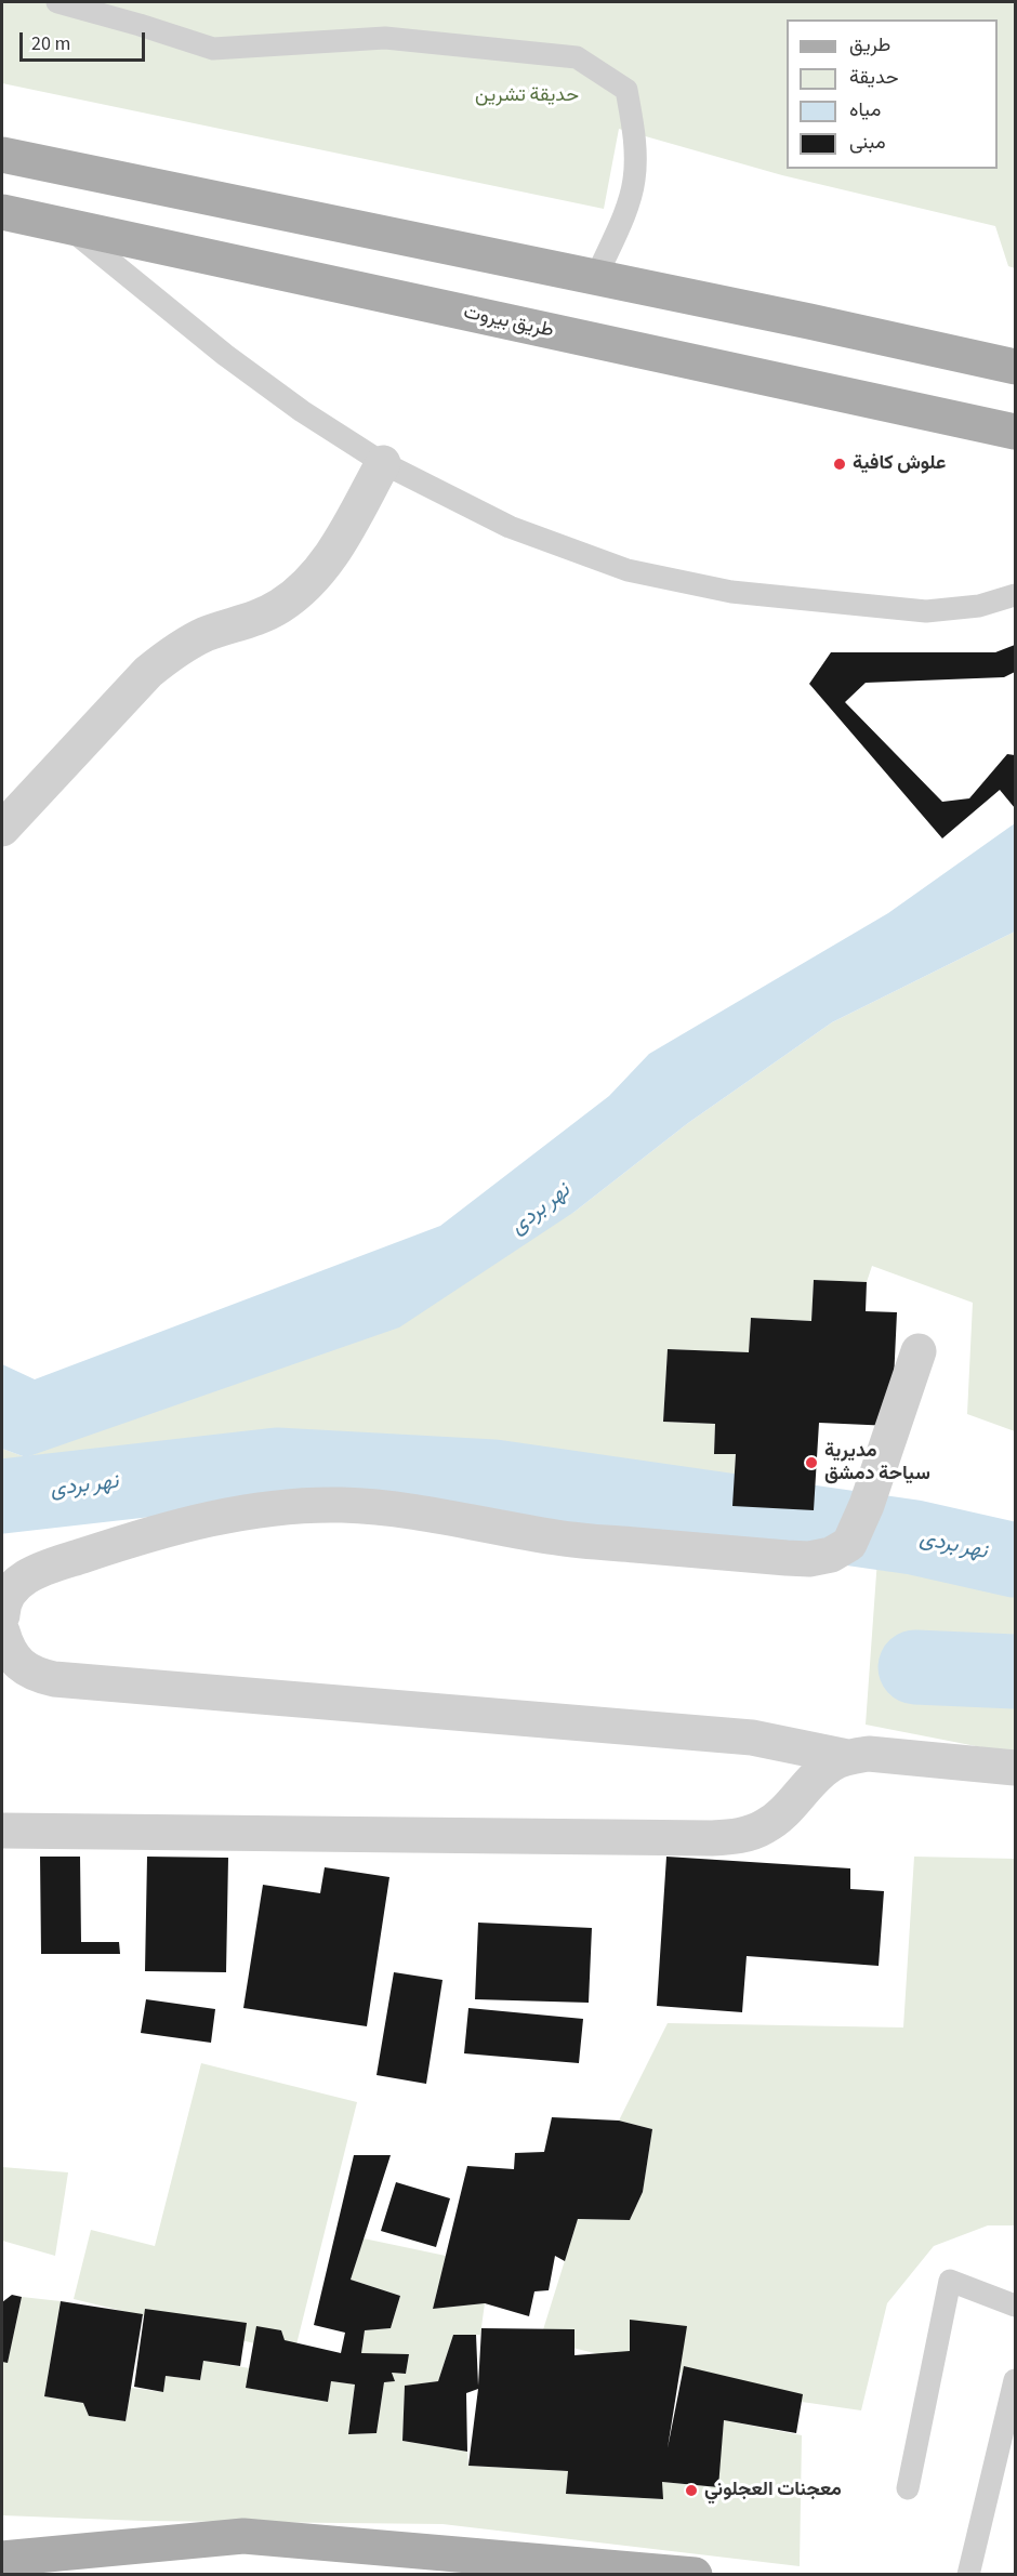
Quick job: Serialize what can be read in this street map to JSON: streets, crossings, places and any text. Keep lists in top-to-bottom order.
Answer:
{
  "streets": {
    "main road": ["طريق بيروت"]
  },
  "water": ["نهر بردى"],
  "parks": ["حديقة تشرين"],
  "places": ["علوش كافية", "مديرية سياحة دمشق", "معجنات العجلوني"],
  "legend": [
    "طريق",
    "حديقة",
    "مياه",
    "مبنى"
  ],
  "scale_bar": "20 m"
}
